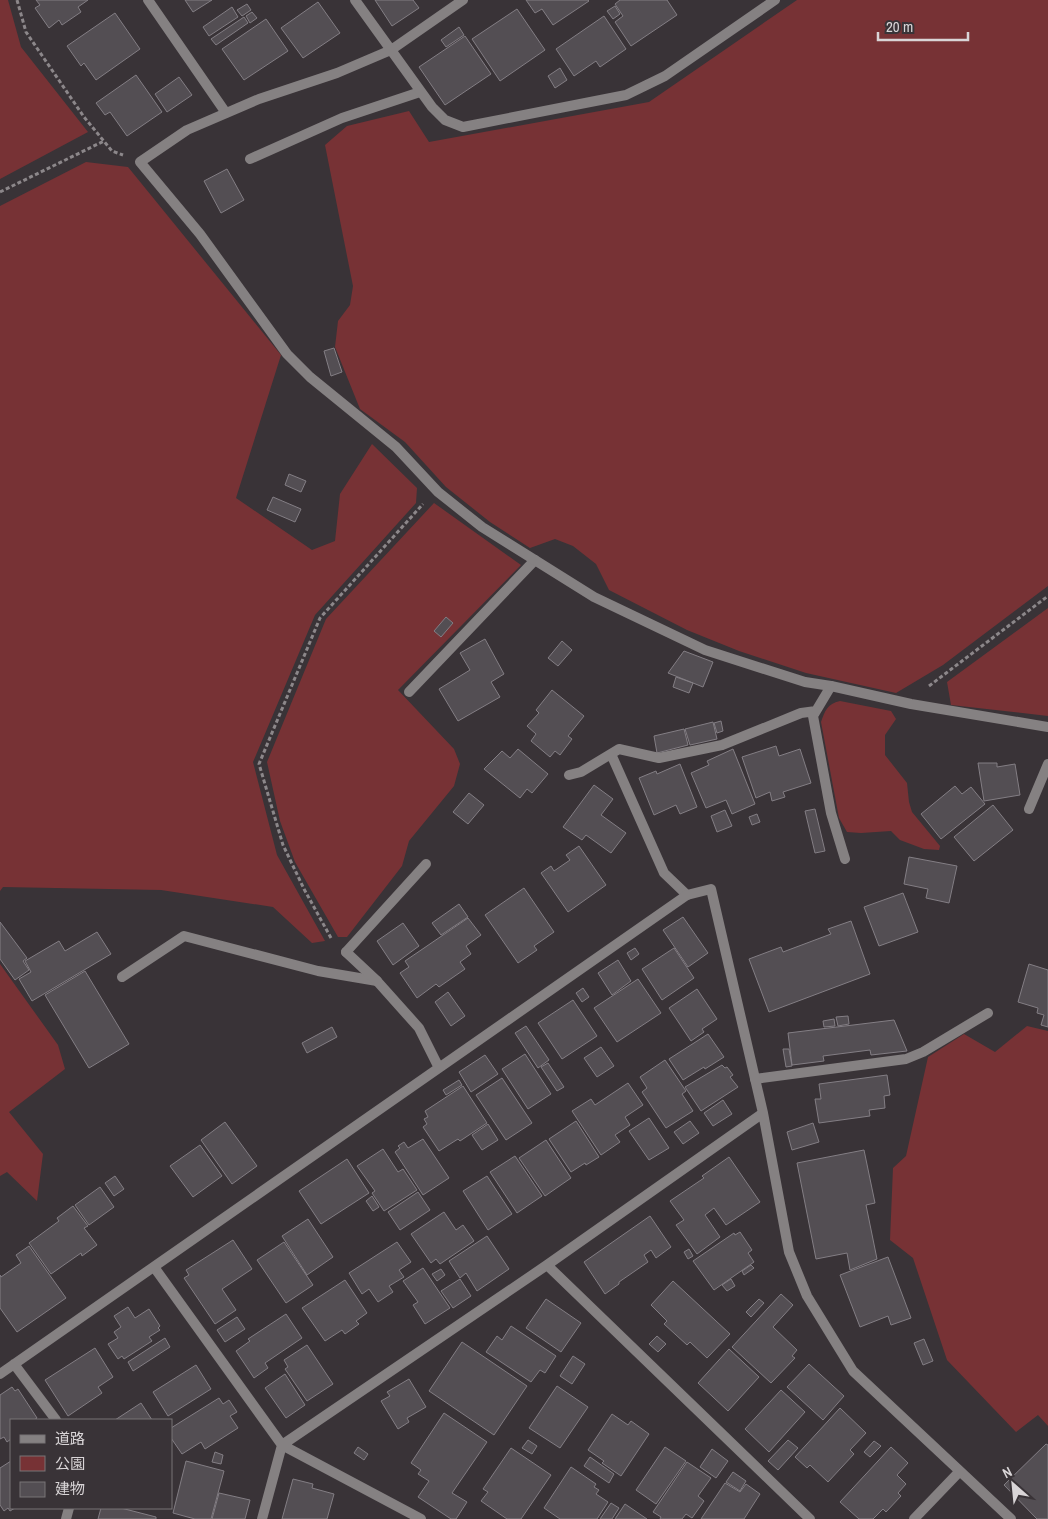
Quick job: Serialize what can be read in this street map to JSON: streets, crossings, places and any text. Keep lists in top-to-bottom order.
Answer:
{
  "legend": ["道路", "公園", "建物"],
  "scale_bar": "20 m",
  "north": "top left"
}
